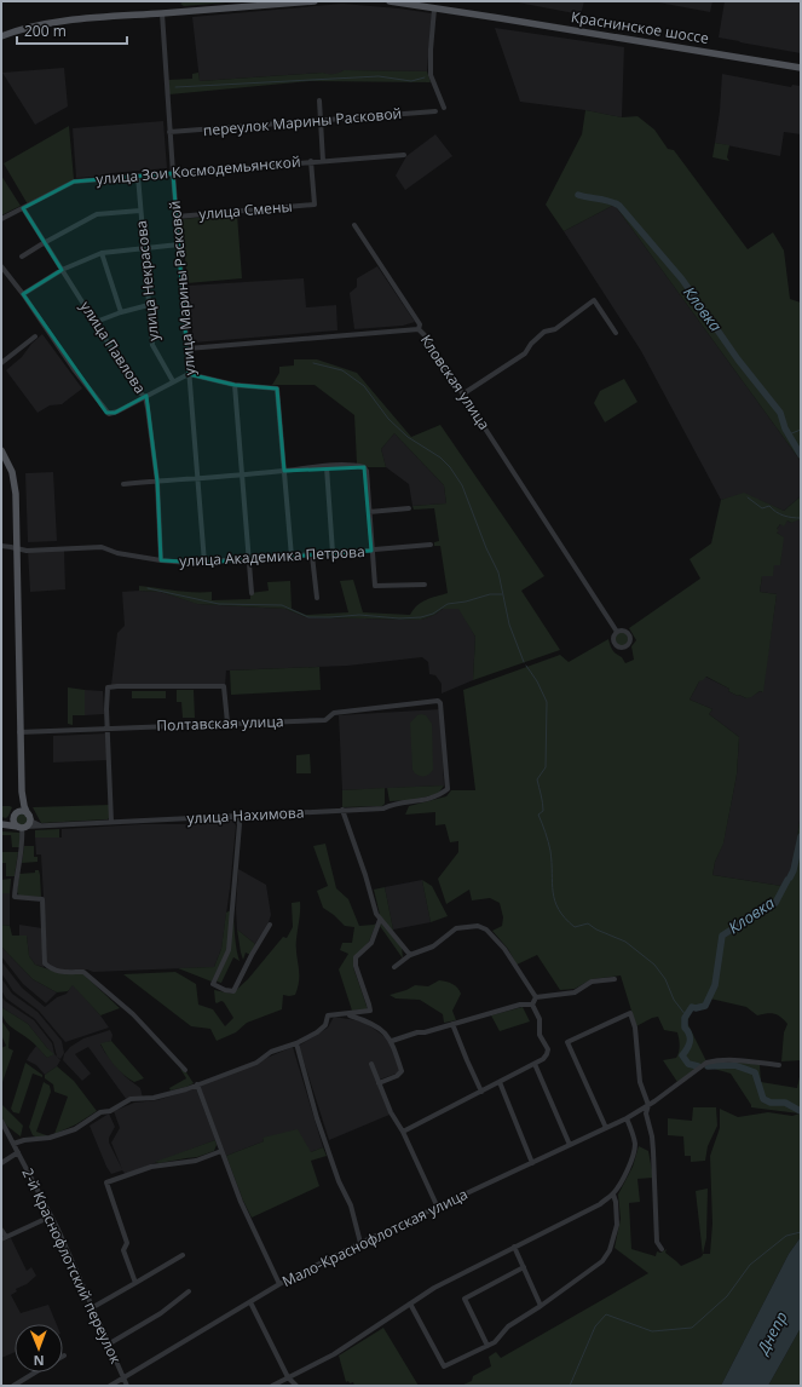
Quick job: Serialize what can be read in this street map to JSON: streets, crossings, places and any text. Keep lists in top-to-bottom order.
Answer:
{
  "streets": {
    "main road": ["Краснинское шоссе"],
    "street": [
      "переулок Марины Расковой",
      "улица Зои Космодемьянской",
      "улица Смены",
      "улица Некрасова",
      "улица Марины Расковой",
      "улица Павлова",
      "Кловская улица",
      "улица Академика Петрова",
      "Полтавская улица",
      "улица Нахимова",
      "Мало-Краснофлотская улица",
      "2-й Краснофлотский переулок"
    ]
  },
  "crossings": [
    ["переулок Марины Расковой", "улица Марины Расковой"],
    ["улица Зои Космодемьянской", "улица Смены"],
    ["улица Зои Космодемьянской", "улица Некрасова"],
    ["улица Зои Космодемьянской", "улица Марины Расковой"],
    ["улица Зои Космодемьянской", "улица Павлова"],
    ["улица Смены", "улица Марины Расковой"],
    ["улица Марины Расковой", "Кловская улица"],
    ["улица Марины Расковой", "улица Академика Петрова"],
    ["улица Павлова", "улица Академика Петрова"],
    ["Полтавская улица", "улица Нахимова"],
    ["Мало-Краснофлотская улица", "2-й Краснофлотский переулок"]
  ],
  "water": ["Кловка", "Днепр"],
  "scale_bar": "200 m",
  "north": "bottom"
}
